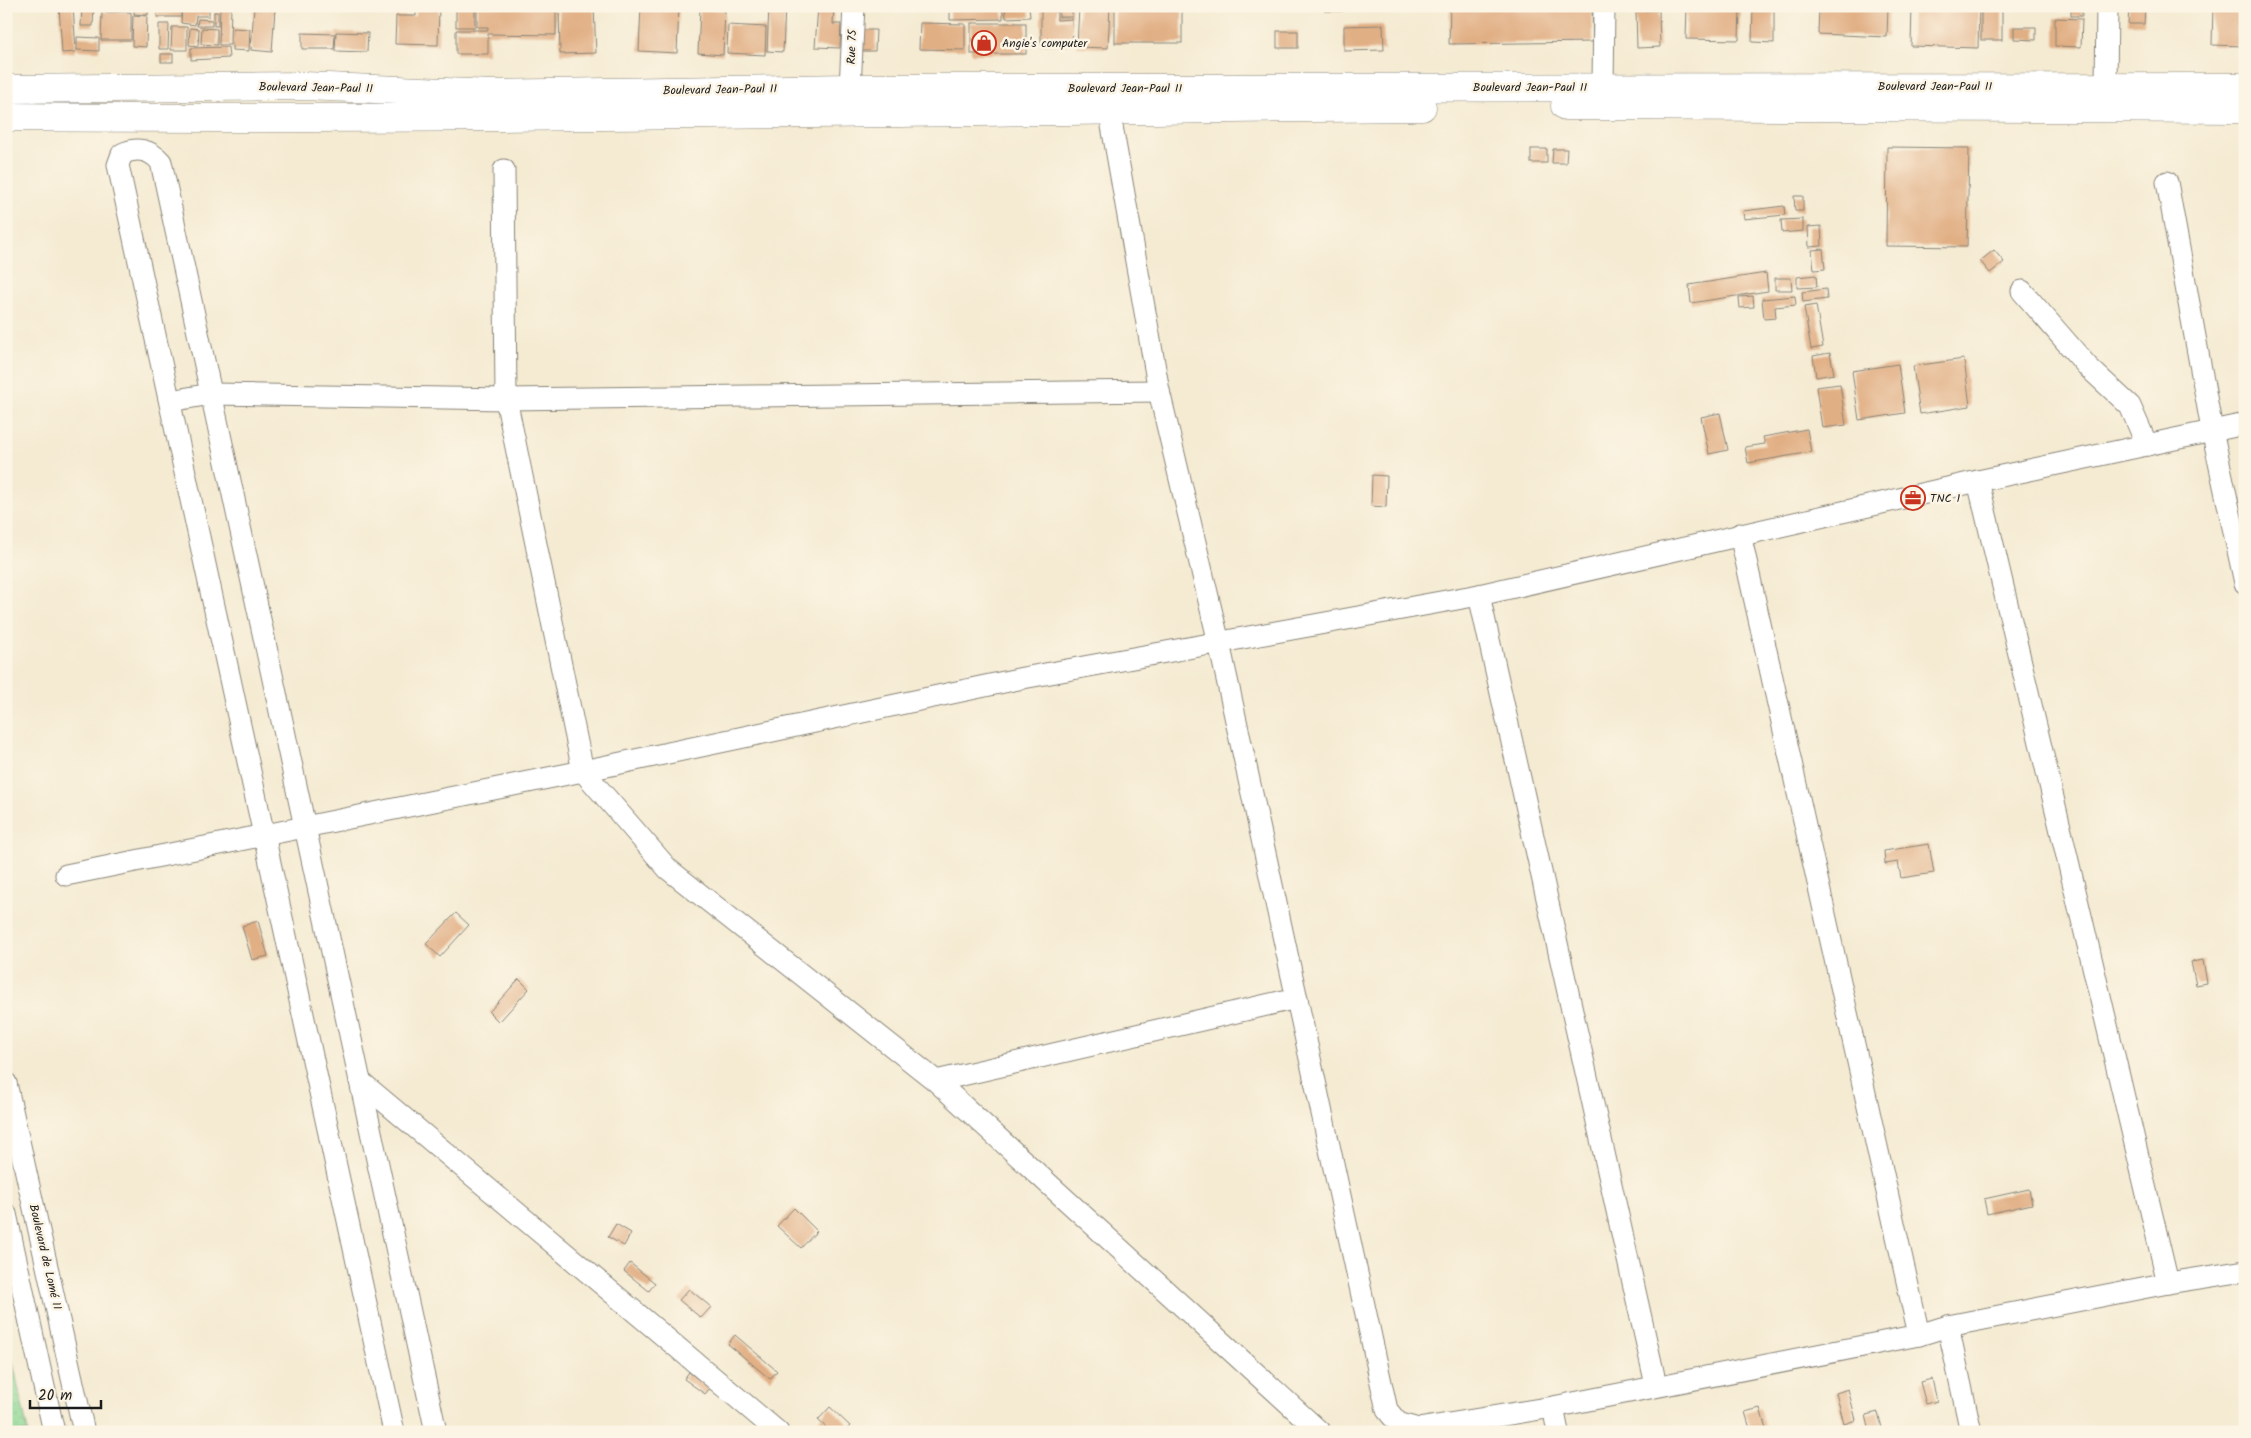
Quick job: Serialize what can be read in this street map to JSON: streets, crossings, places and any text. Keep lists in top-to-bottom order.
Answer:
{
  "streets": {
    "main road": ["Boulevard Jean-Paul II"],
    "street": ["Rue 75", "Boulevard de Lomé II"]
  },
  "crossings": [
    ["Rue 75", "Boulevard Jean-Paul II"]
  ],
  "places": {
    "shop": ["Angie's computer"],
    "office": ["TNC 1"]
  },
  "scale_bar": "20 m"
}
